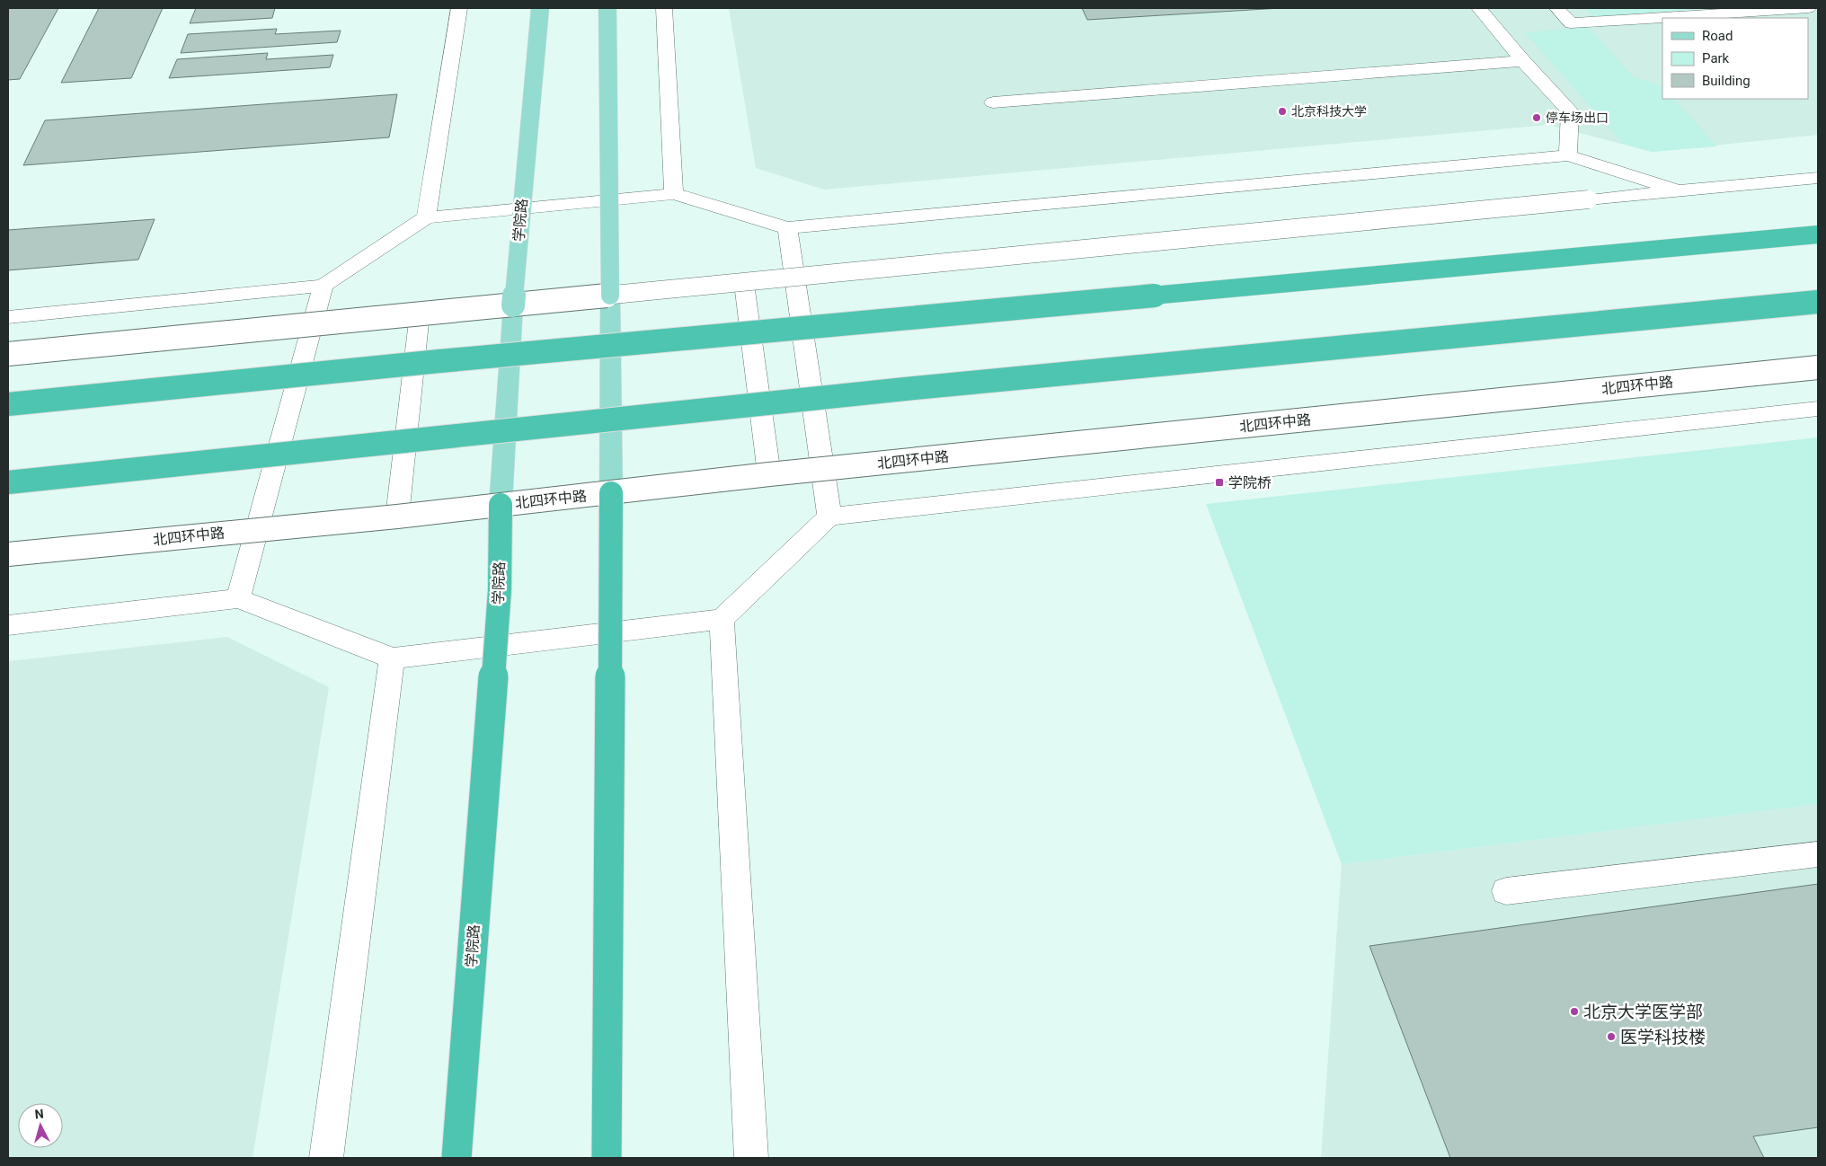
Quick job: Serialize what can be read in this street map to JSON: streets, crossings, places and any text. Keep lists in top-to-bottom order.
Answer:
{
  "streets": {
    "highway": ["学院路"],
    "street": ["北四环中路"]
  },
  "crossings": [
    ["学院路", "北四环中路"]
  ],
  "places": {
    "other": [
      "北京科技大学",
      "停车场出口",
      "北京大学医学部",
      "医学科技楼"
    ],
    "transit": ["学院桥"]
  },
  "legend": ["Road", "Park", "Building"],
  "north": "top"
}
